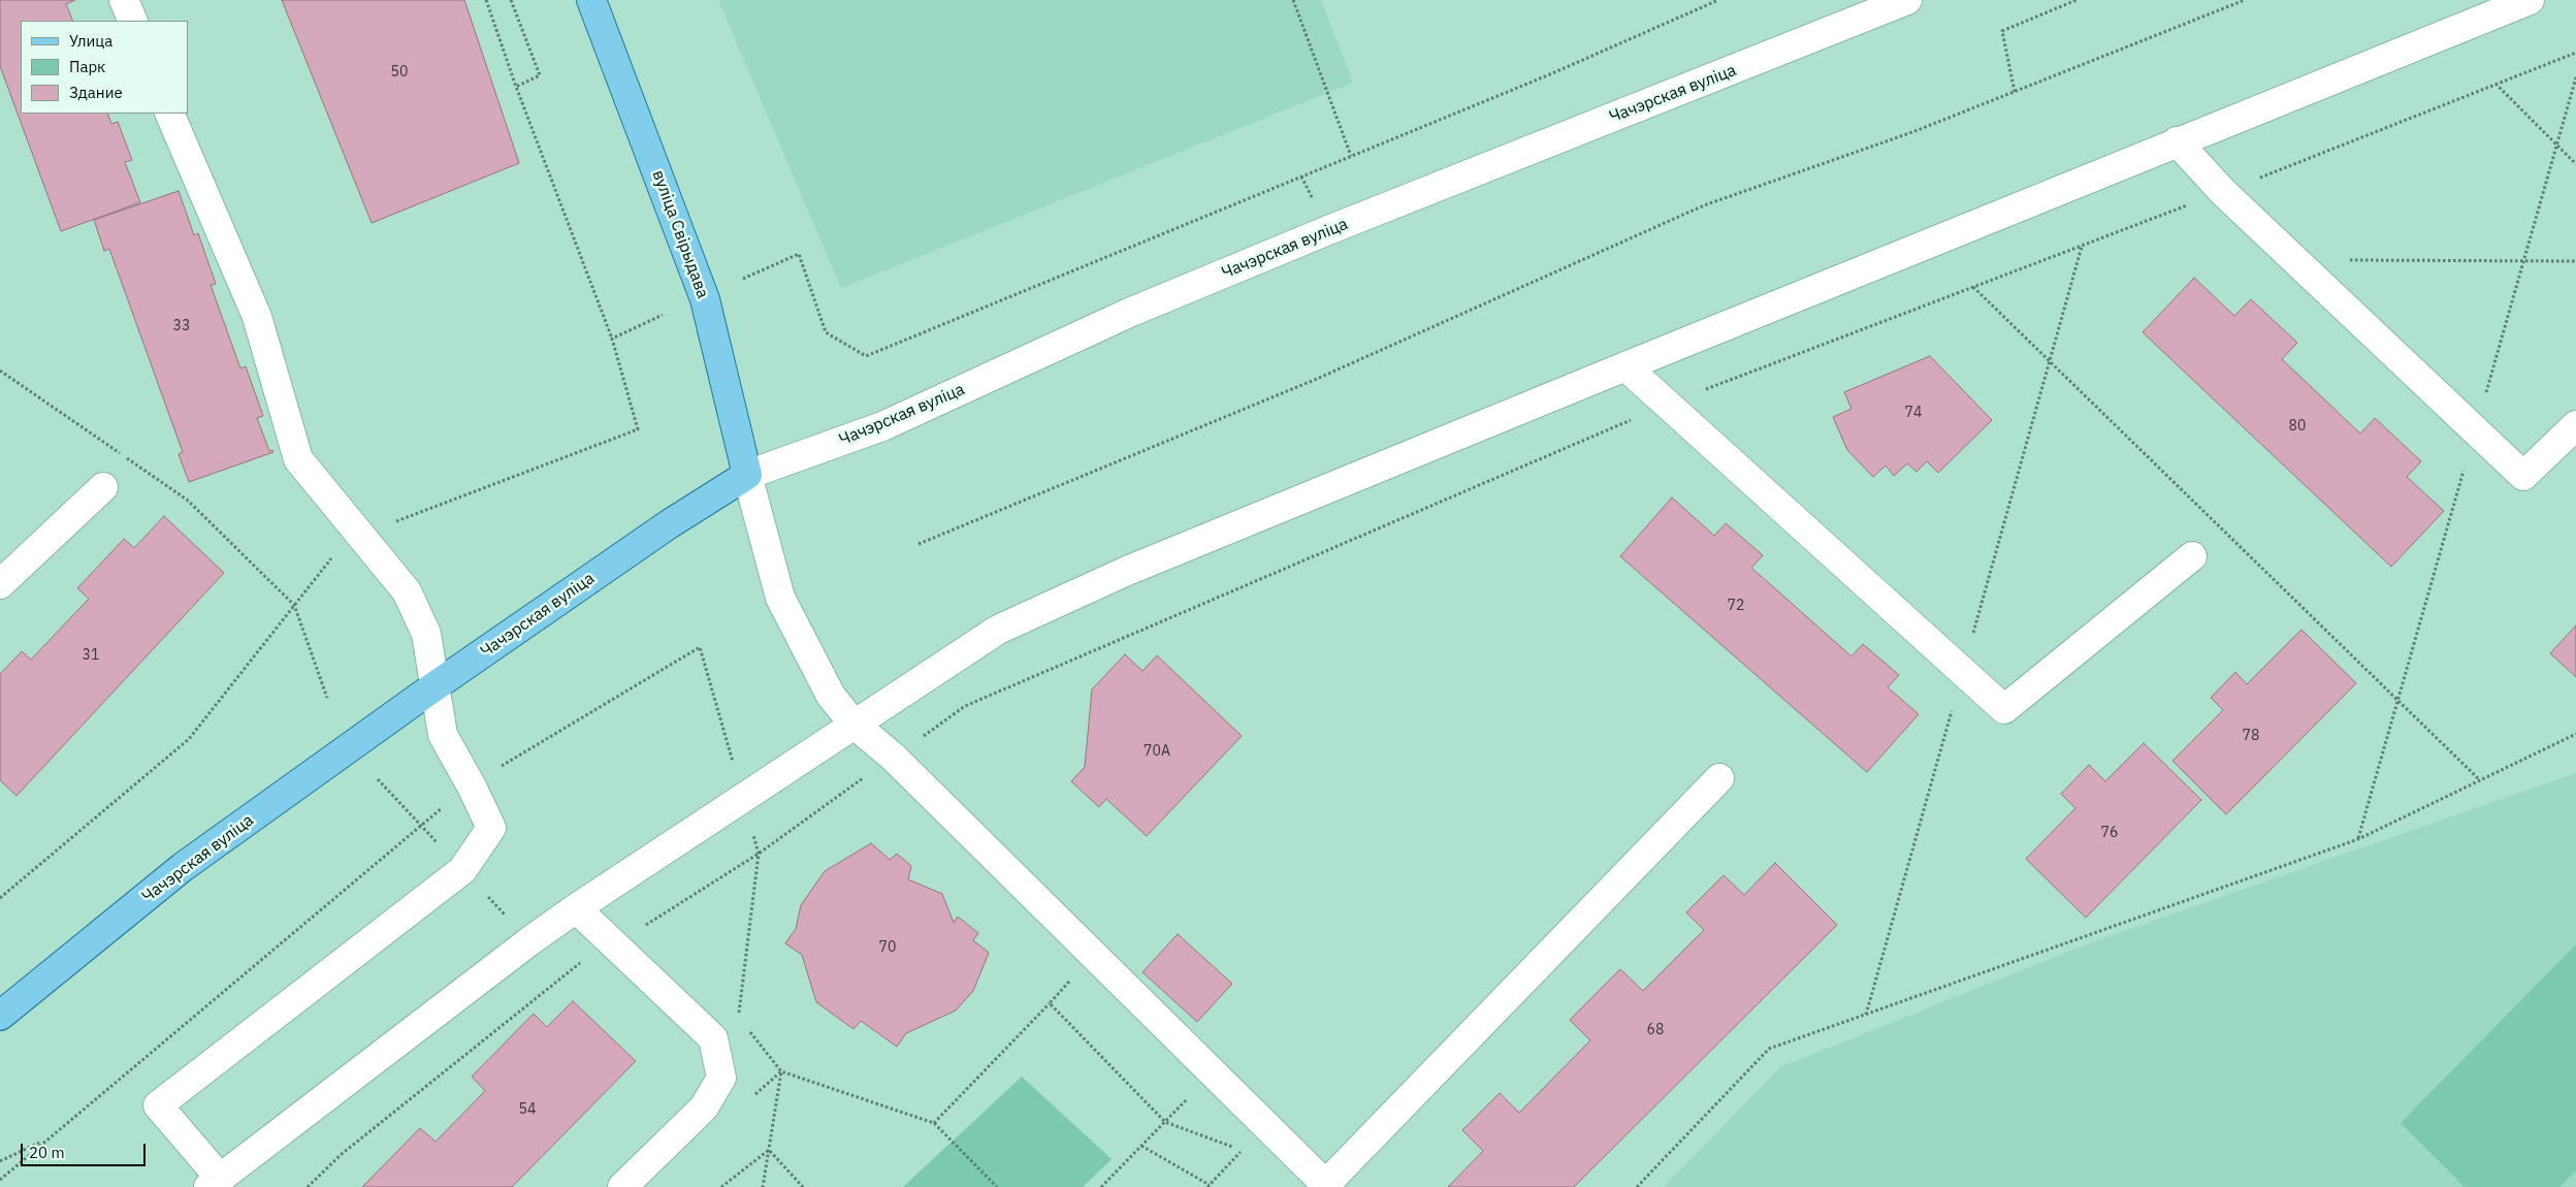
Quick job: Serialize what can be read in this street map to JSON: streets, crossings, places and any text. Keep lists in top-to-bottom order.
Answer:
{
  "streets": {
    "main road": ["Чачэрская вуліца", "вуліца Свірыдава"]
  },
  "crossings": [
    ["Чачэрская вуліца", "вуліца Свірыдава"]
  ],
  "house_numbers": [
    "50",
    "33",
    "74",
    "80",
    "72",
    "31",
    "78",
    "70А",
    "76",
    "70",
    "68",
    "54"
  ],
  "legend": ["Улица", "Парк", "Здание"],
  "scale_bar": "20 m"
}
